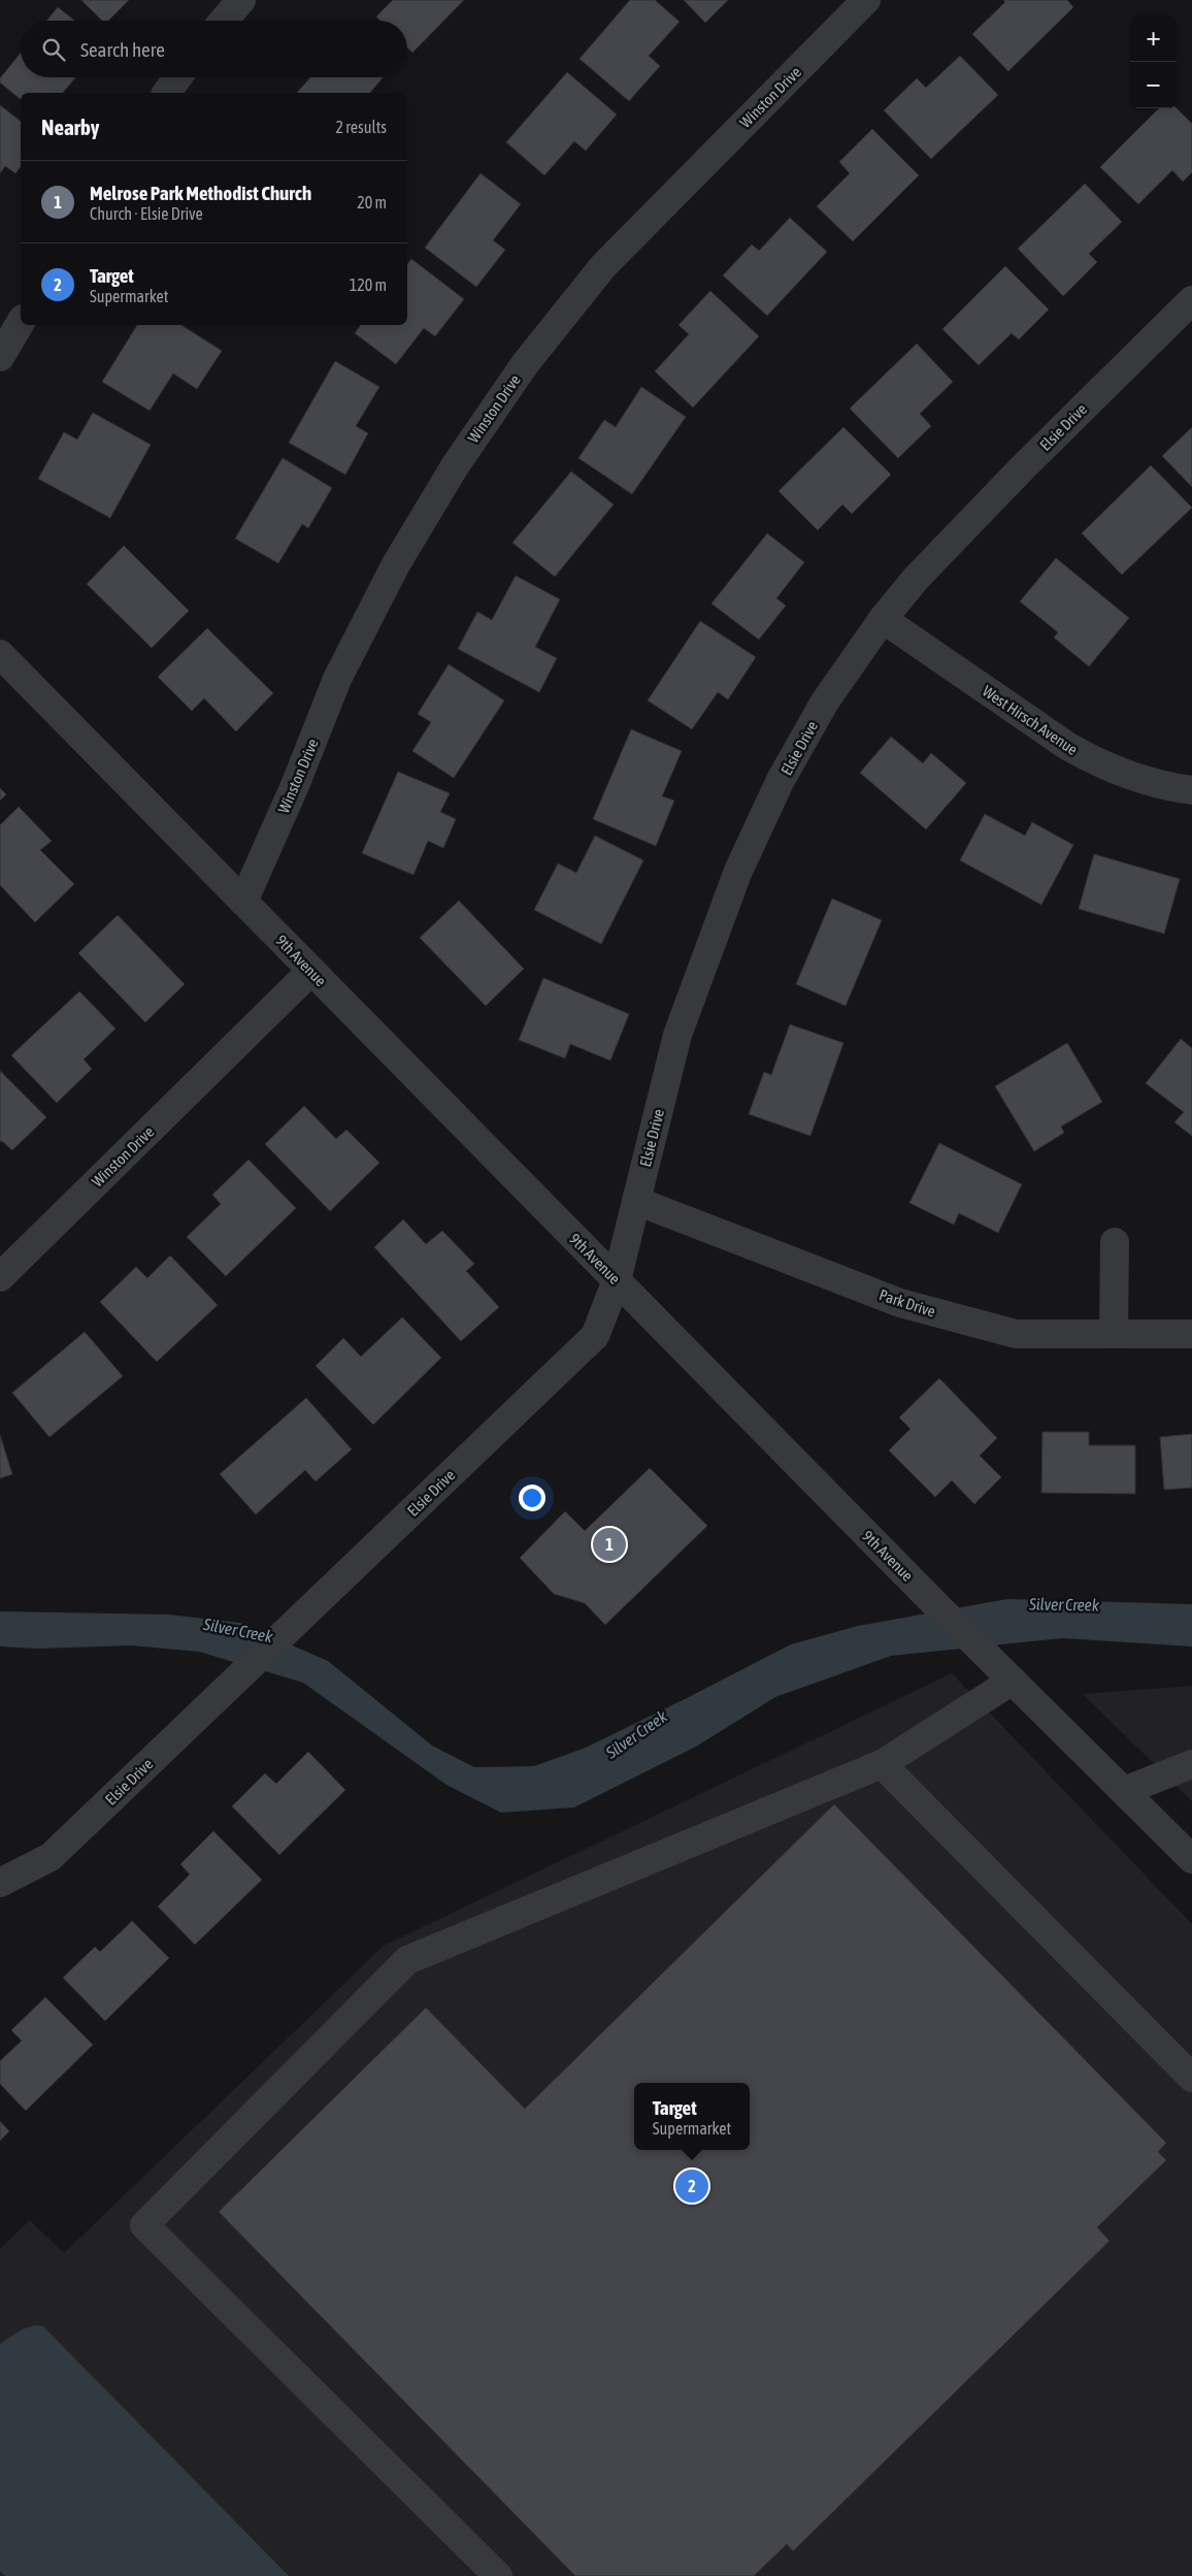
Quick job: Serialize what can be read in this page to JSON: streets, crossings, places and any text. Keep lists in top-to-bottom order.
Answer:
{
  "streets": {
    "street": [
      "Winston Drive",
      "Elsie Drive",
      "West Hirsch Avenue",
      "9th Avenue",
      "Park Drive"
    ]
  },
  "crossings": [
    ["Winston Drive", "9th Avenue"],
    ["Elsie Drive", "West Hirsch Avenue"],
    ["Elsie Drive", "9th Avenue"],
    ["Elsie Drive", "Park Drive"]
  ],
  "water": ["Silver Creek"],
  "page": {
    "map_buttons": ["+", "−"],
    "search": "Search here",
    "heading": ["Nearby", "2 results"],
    "list": [
      {
        "mark": "1",
        "name": "Melrose Park Methodist Church",
        "note": "Church · Elsie Drive",
        "value": "20 m"
      },
      {
        "mark": "2",
        "name": "Target",
        "note": "Supermarket",
        "value": "120 m"
      }
    ],
    "pins": ["1", "2"],
    "popup": ["Target", "Supermarket"]
  }
}
